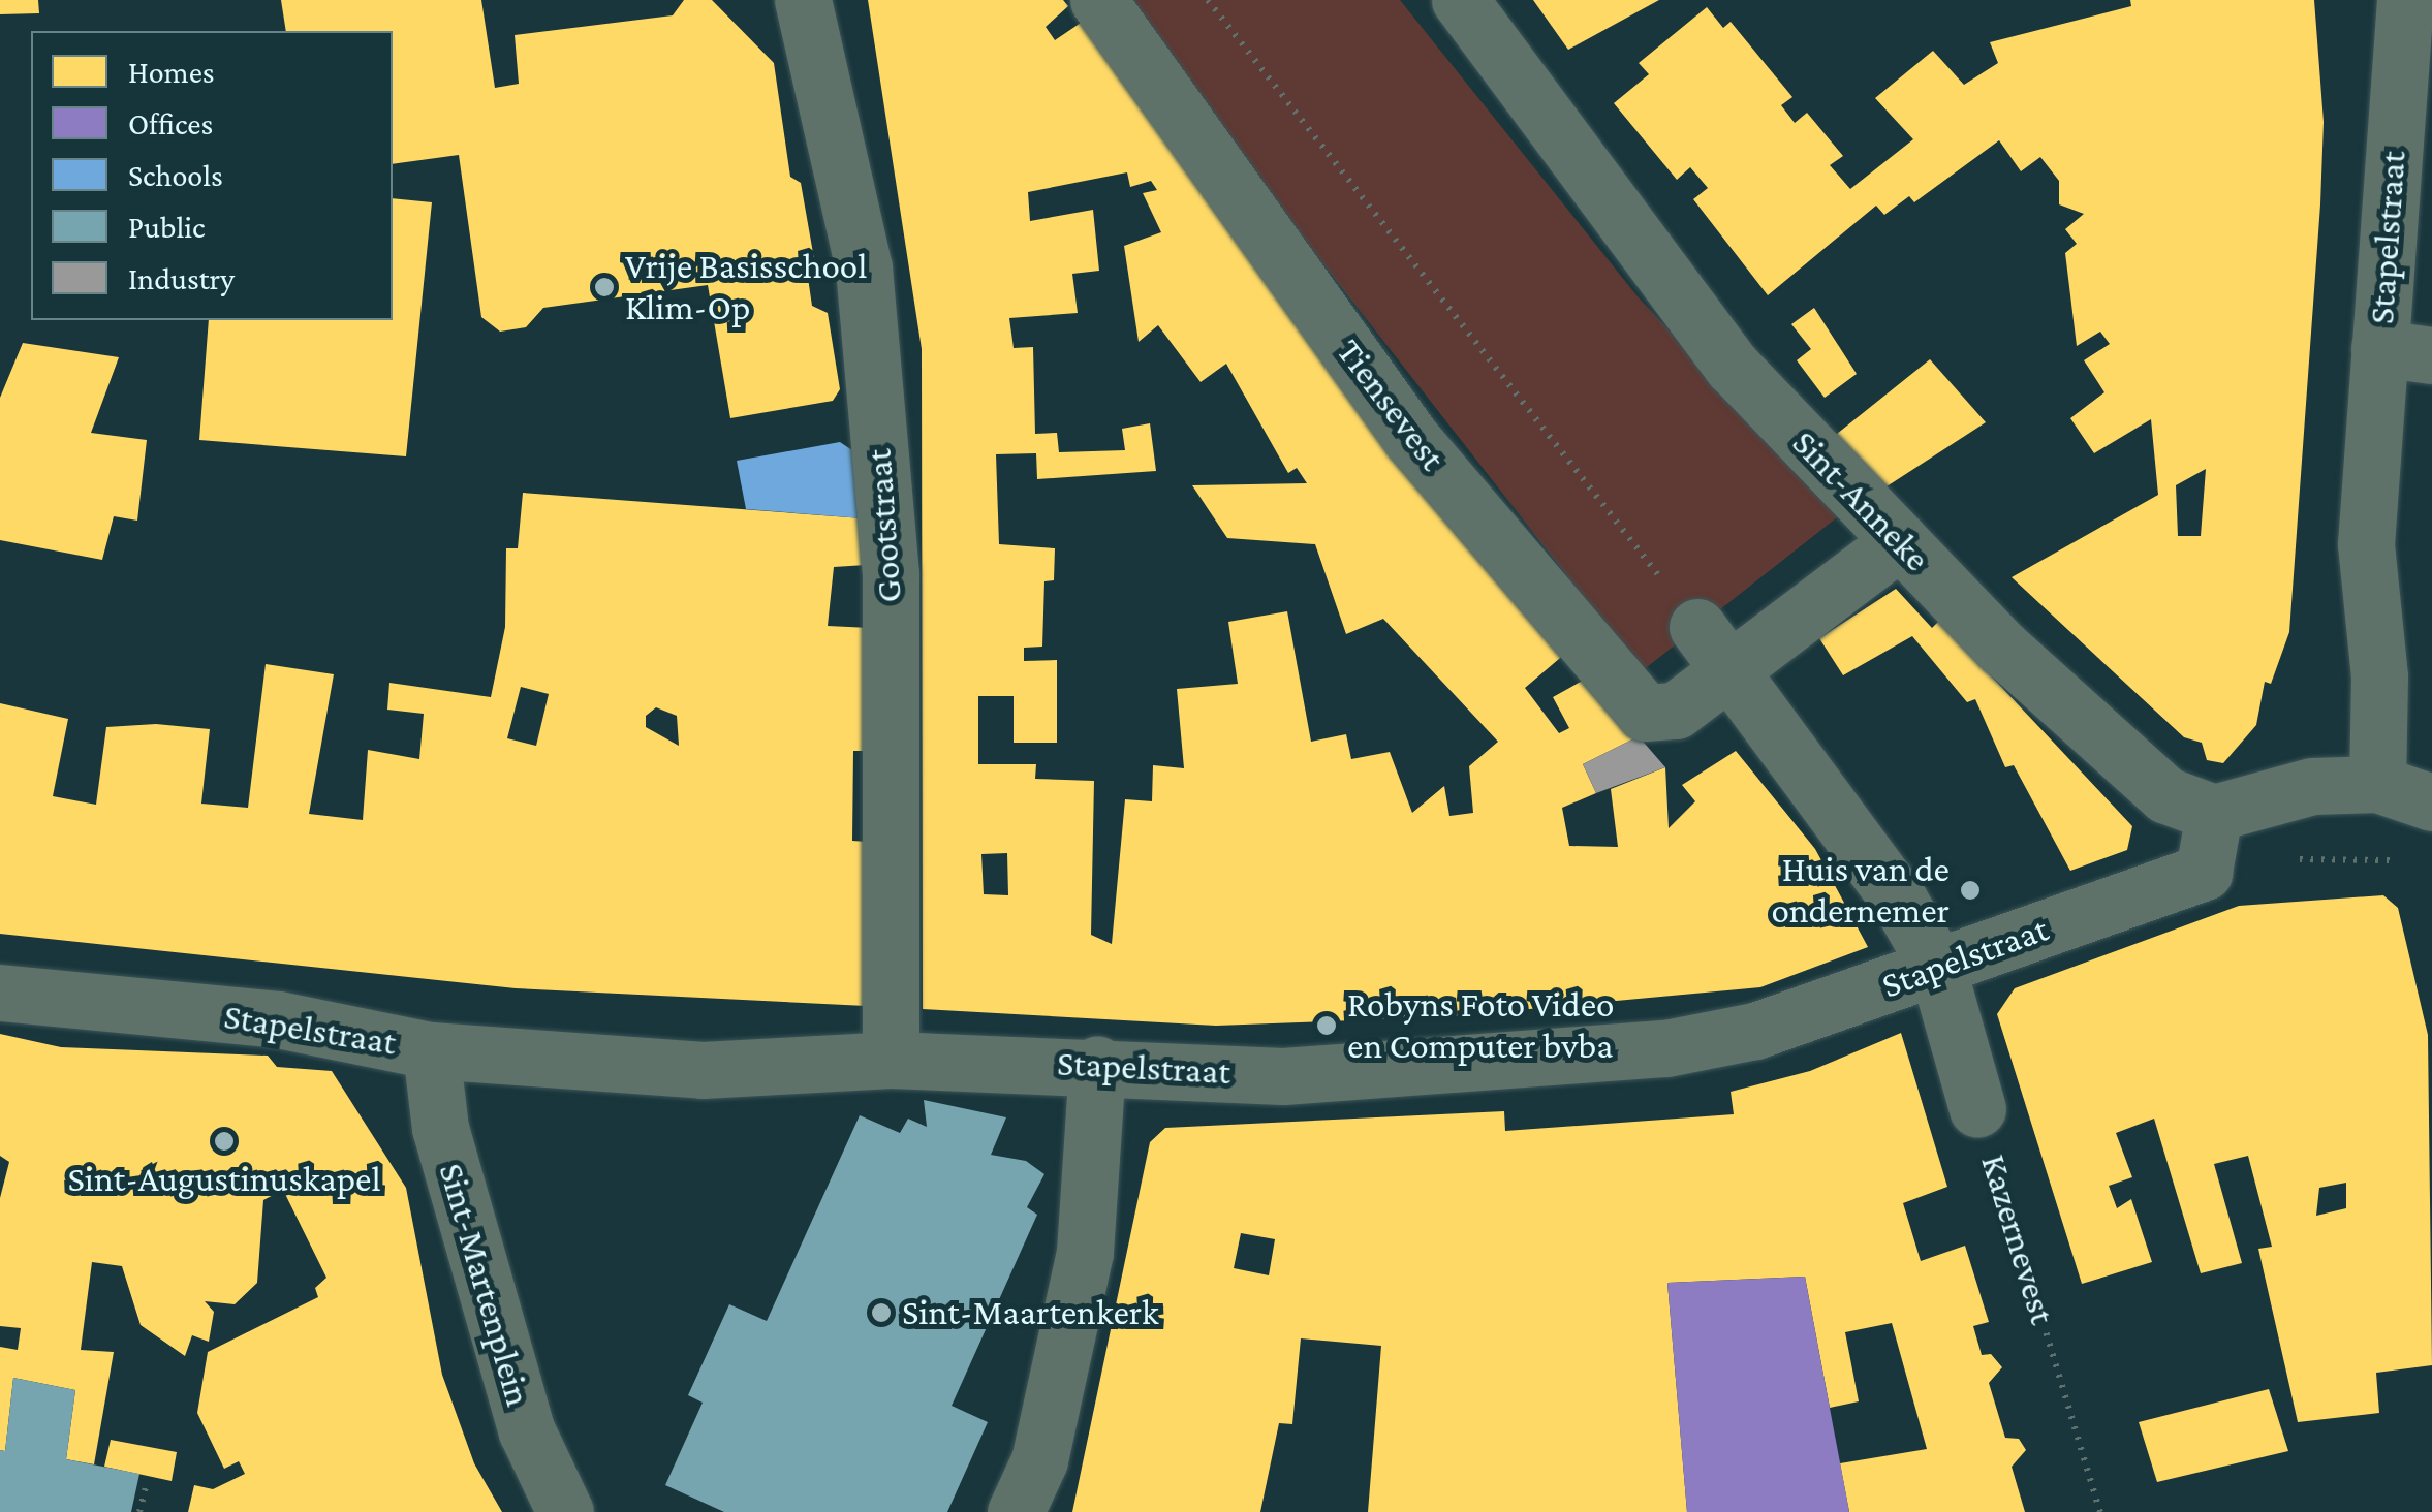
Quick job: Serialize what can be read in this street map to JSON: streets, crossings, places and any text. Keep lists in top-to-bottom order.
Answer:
{
  "streets": {
    "street": [
      "Stapelstraat",
      "Tiensevest",
      "Sint-Anneke",
      "Gootstraat",
      "Kazernevest",
      "Sint-Martenplein"
    ]
  },
  "crossings": [
    ["Stapelstraat", "Gootstraat"],
    ["Stapelstraat", "Kazernevest"],
    ["Stapelstraat", "Sint-Martenplein"],
    ["Tiensevest", "Sint-Anneke"]
  ],
  "places": [
    "Vrije Basisschool Klim-Op",
    "Huis van de ondernemer",
    "Robyns Foto Video en Computer bvba",
    "Sint-Augustinuskapel",
    "Sint-Maartenkerk"
  ],
  "legend": [
    "Homes",
    "Offices",
    "Schools",
    "Public",
    "Industry"
  ]
}
